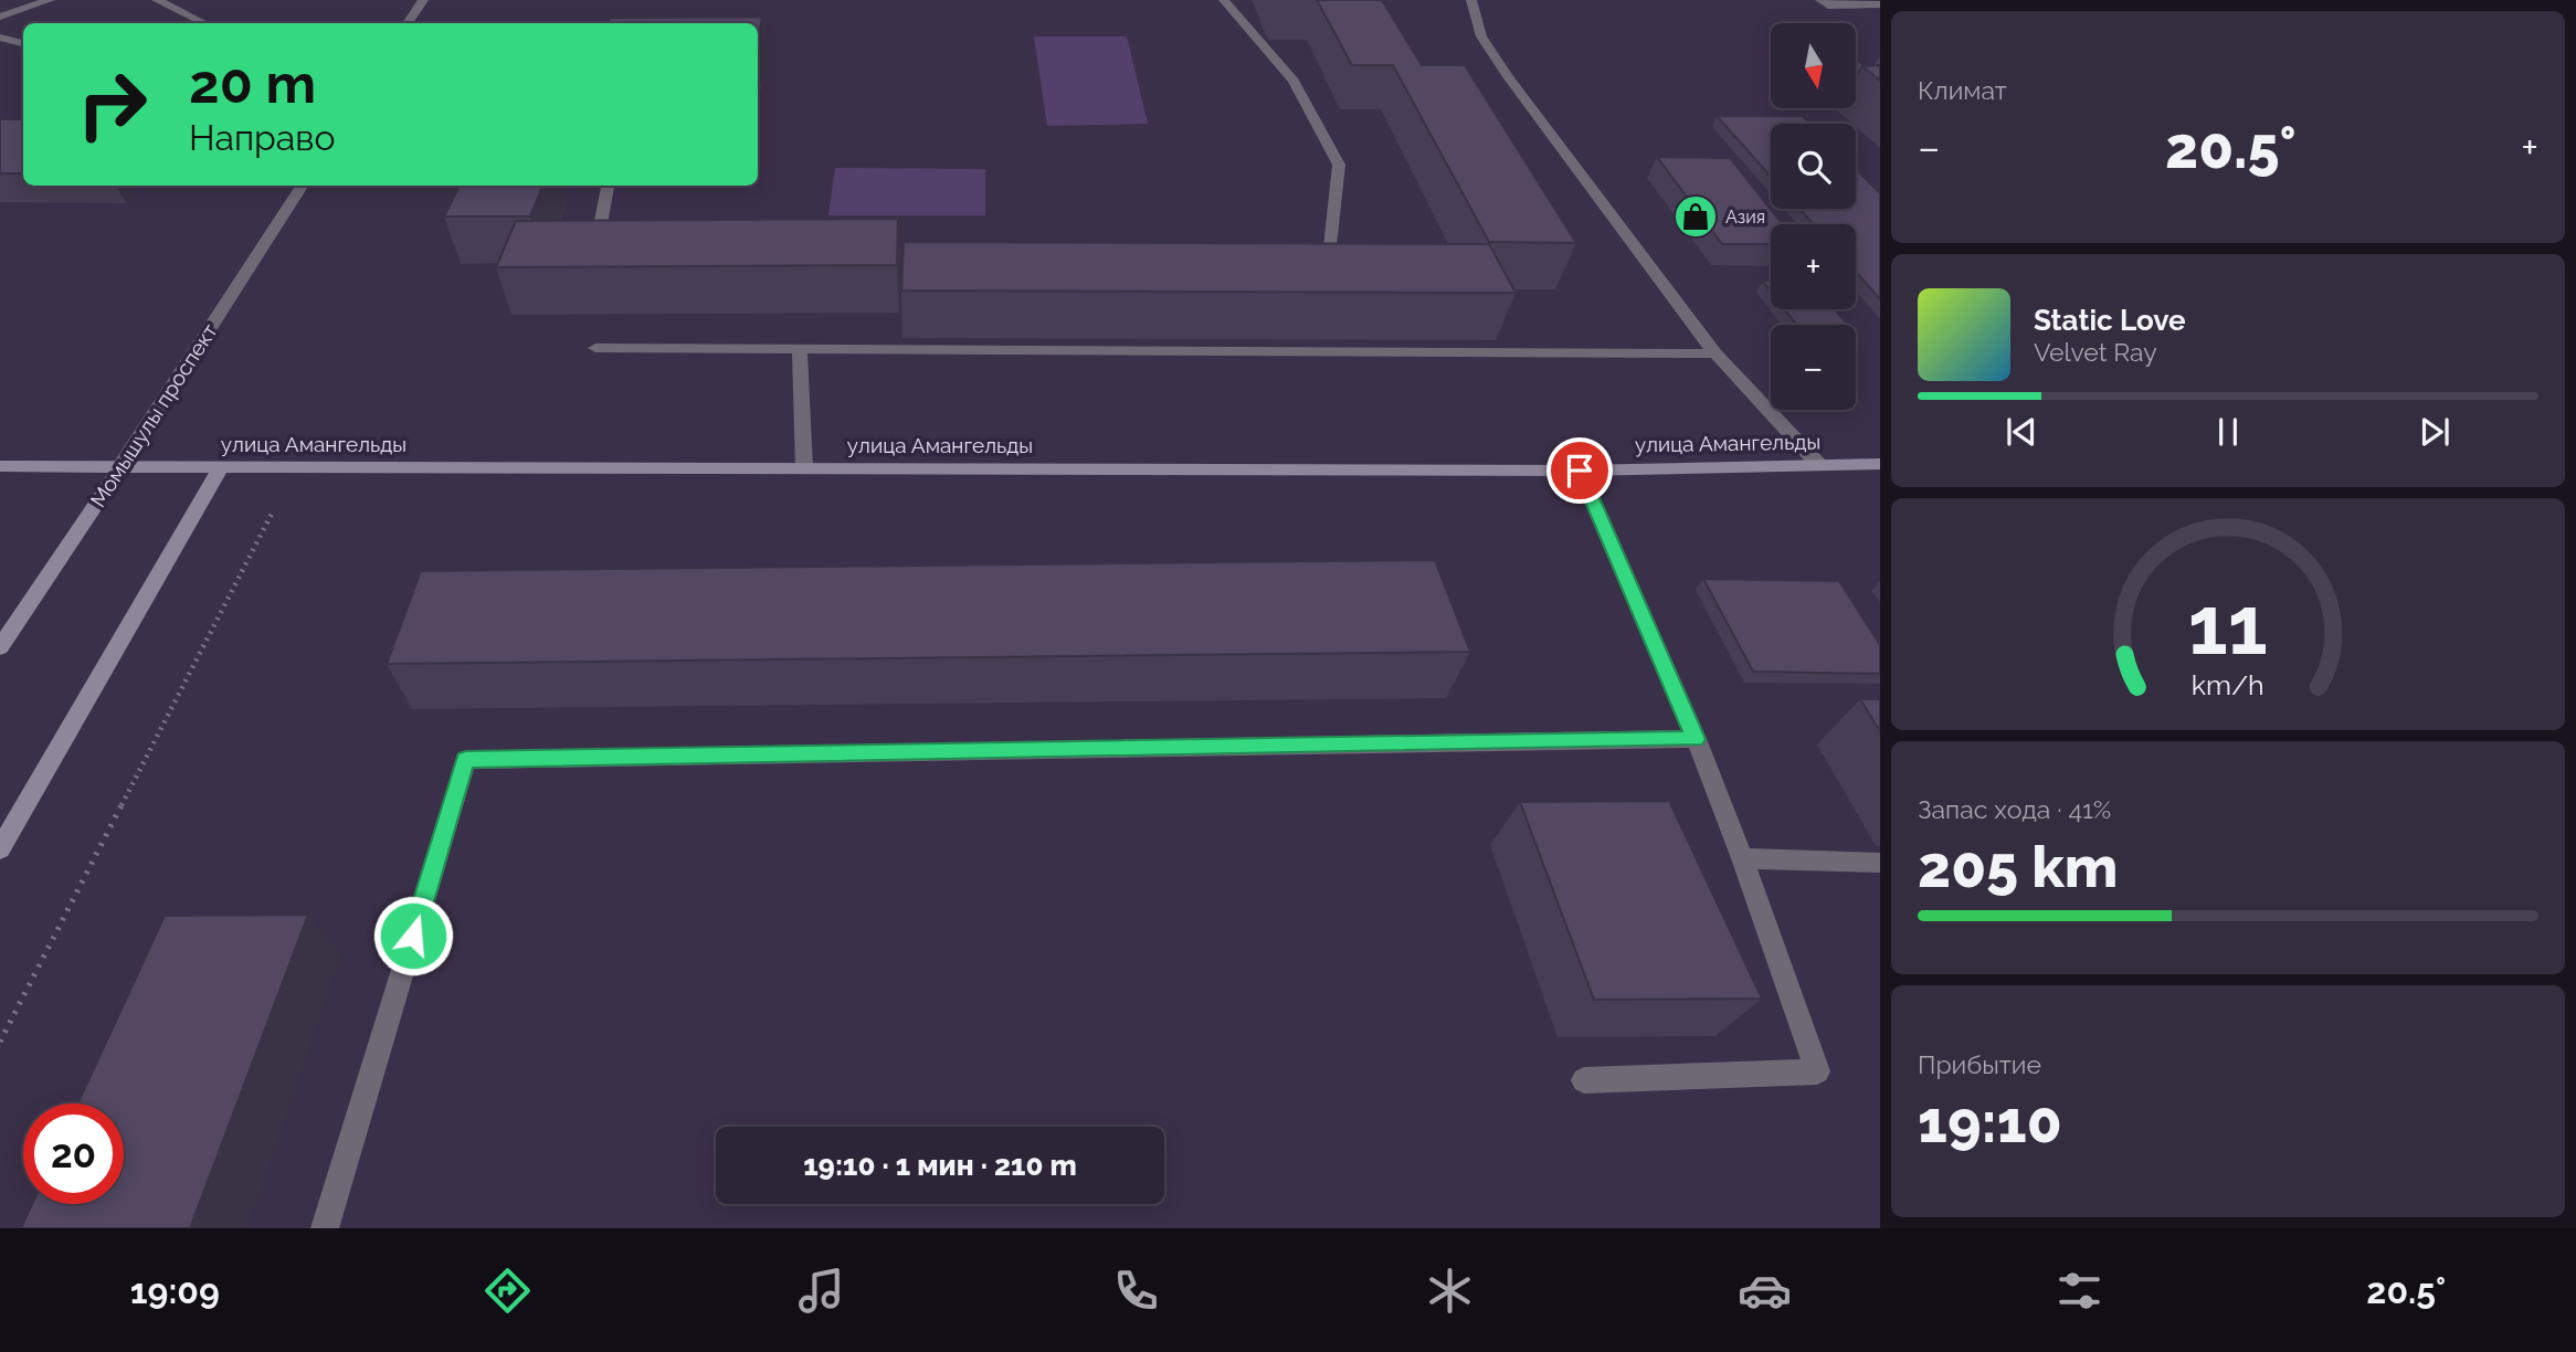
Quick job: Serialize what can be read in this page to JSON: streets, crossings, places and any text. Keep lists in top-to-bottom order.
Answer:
{
  "streets": {
    "street": ["Момышулы проспект", "улица Амангельды"]
  },
  "crossings": [
    ["Момышулы проспект", "улица Амангельды"]
  ],
  "places": {
    "shop": ["Азия"]
  },
  "north": "bottom",
  "page": {
    "tile": [
      "Климат",
      ["Запас хода · 41%", "205 km"],
      ["Прибытие", "19:10"]
    ],
    "map_buttons": ["+", "−"],
    "turn": ["20 m", "Направо"],
    "heat": ["−", "20.5°", "+"],
    "song": ["Static Love", "Velvet Ray"],
    "limit": "20",
    "trip": "19:10 · 1 мин · 210 m",
    "tabs": ["19:09", "20.5°"],
    "gauge": ["11", "km/h"]
  }
}
